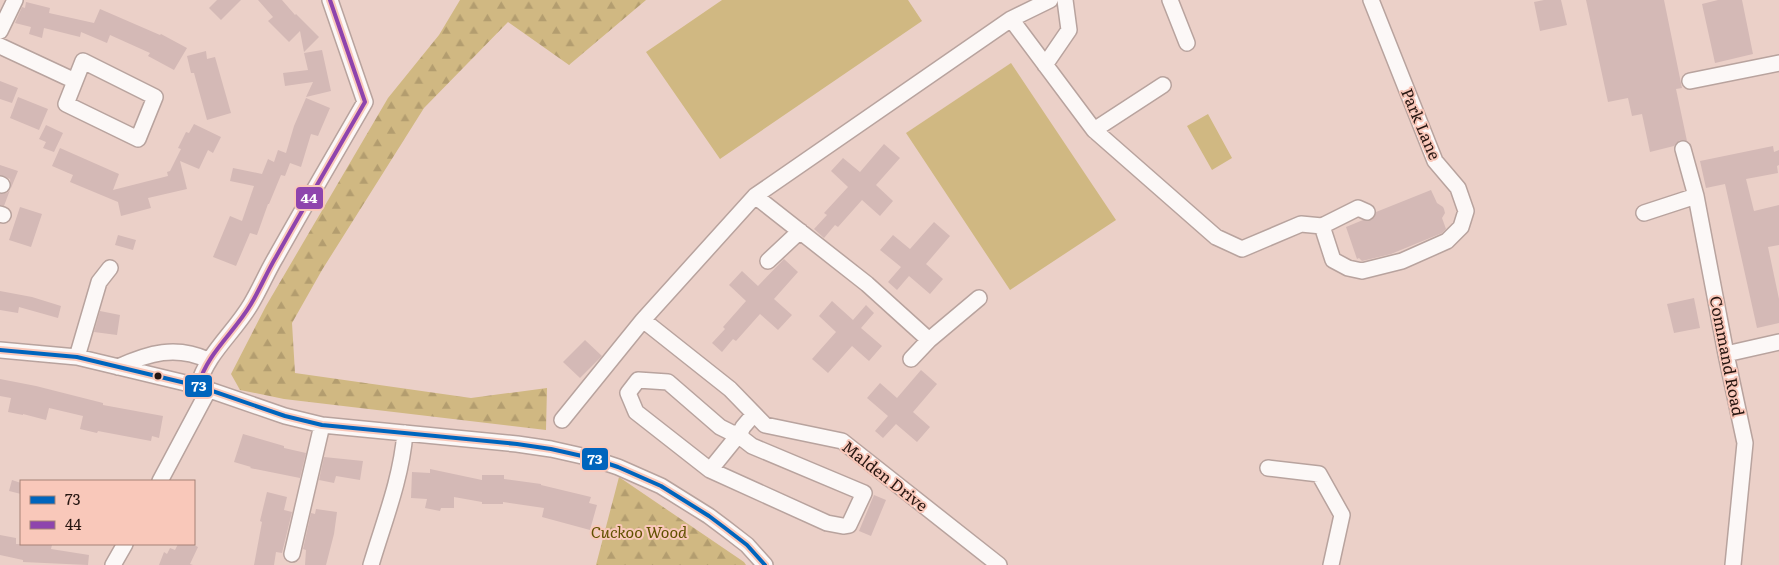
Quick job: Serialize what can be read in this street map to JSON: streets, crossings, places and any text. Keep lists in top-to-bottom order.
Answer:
{
  "streets": {
    "street": ["Park Lane", "Command Road", "Malden Drive"]
  },
  "parks": ["Cuckoo Wood"],
  "lines": ["transit line 44", "transit line 73"],
  "legend": ["73", "44"]
}
